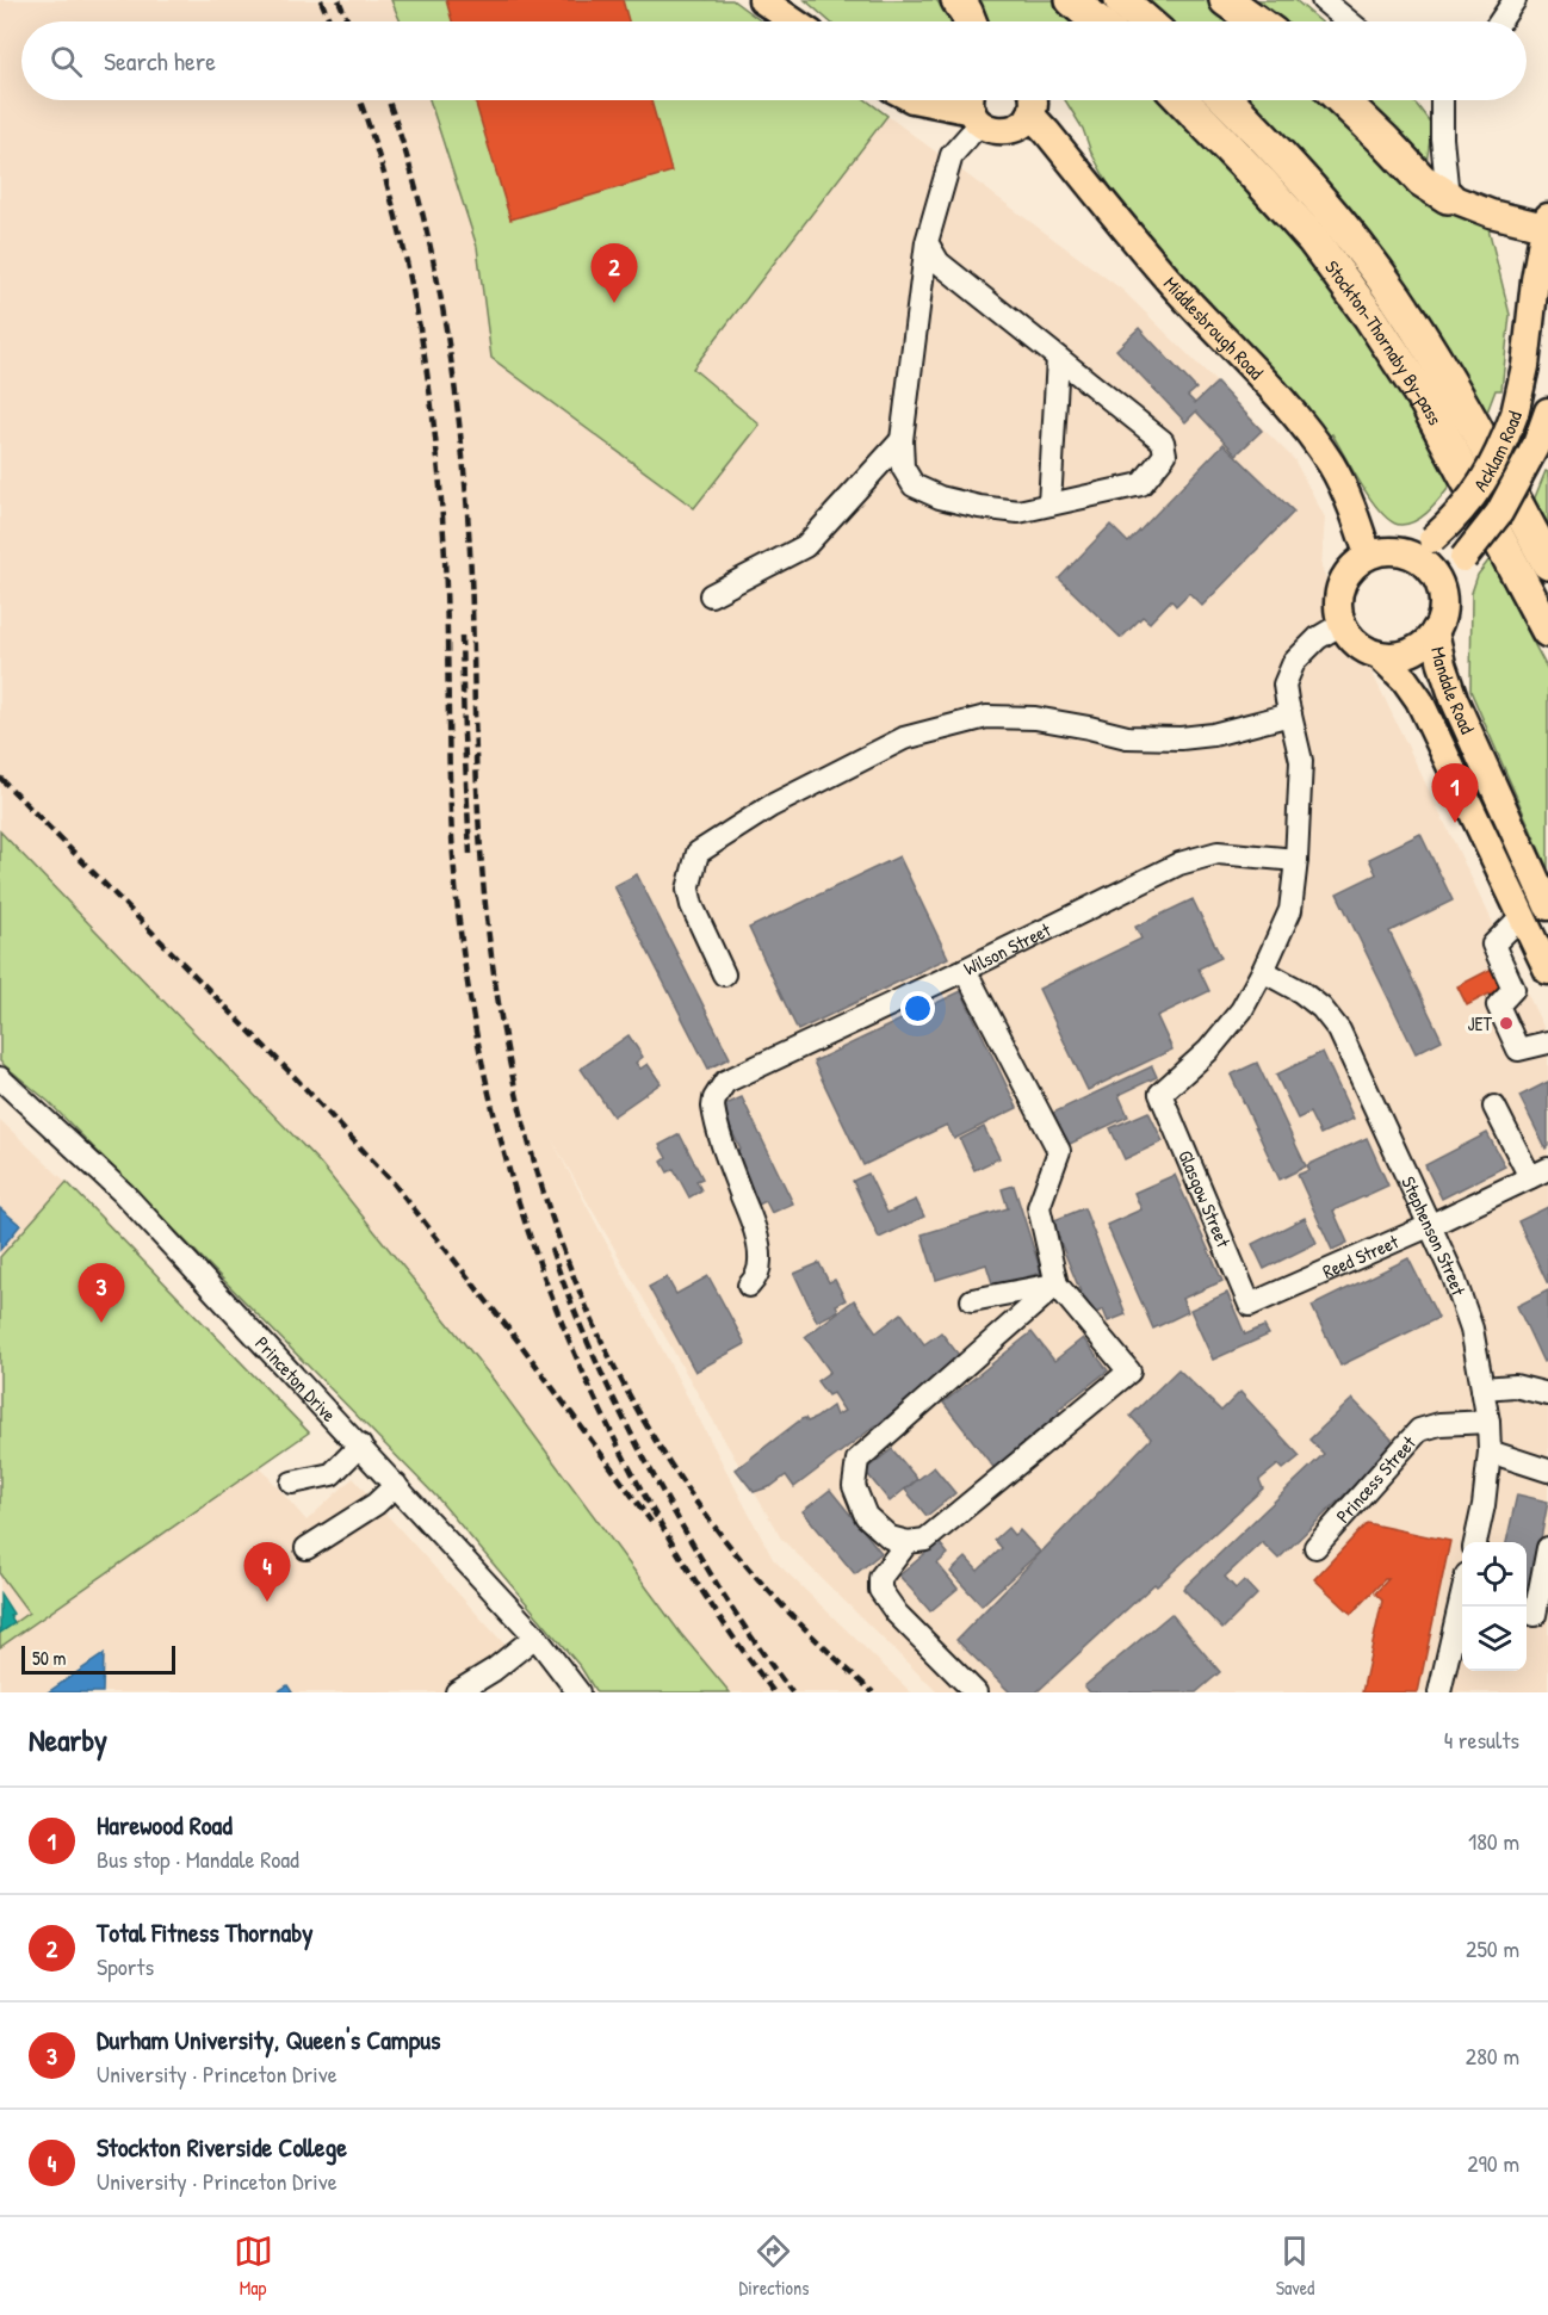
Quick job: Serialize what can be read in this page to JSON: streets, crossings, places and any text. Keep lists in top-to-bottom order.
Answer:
{
  "streets": {
    "highway": ["Stockton-Thornaby By-pass"],
    "main road": ["Middlesbrough Road", "Acklam Road", "Mandale Road"],
    "street": [
      "Wilson Street",
      "Glasgow Street",
      "Stephenson Street",
      "Reed Street",
      "Princeton Drive",
      "Princess Street"
    ]
  },
  "crossings": [
    ["Middlesbrough Road", "Acklam Road"],
    ["Middlesbrough Road", "Mandale Road"],
    ["Acklam Road", "Mandale Road"],
    ["Glasgow Street", "Stephenson Street"],
    ["Glasgow Street", "Reed Street"],
    ["Stephenson Street", "Reed Street"],
    ["Stephenson Street", "Princess Street"]
  ],
  "places": ["JET"],
  "scale_bar": "50 m",
  "page": {
    "search": "Search here",
    "pins": [
      "2",
      "1",
      "3",
      "4"
    ],
    "scale": "50 m",
    "heading": ["Nearby", "4 results"],
    "list": [
      {
        "mark": "1",
        "name": "Harewood Road",
        "note": "Bus stop · Mandale Road",
        "value": "180 m"
      },
      {
        "mark": "2",
        "name": "Total Fitness Thornaby",
        "note": "Sports",
        "value": "250 m"
      },
      {
        "mark": "3",
        "name": "Durham University, Queen's Campus",
        "note": "University · Princeton Drive",
        "value": "280 m"
      },
      {
        "mark": "4",
        "name": "Stockton Riverside College",
        "note": "University · Princeton Drive",
        "value": "290 m"
      }
    ],
    "nav": ["Map", "Directions", "Saved"]
  }
}
